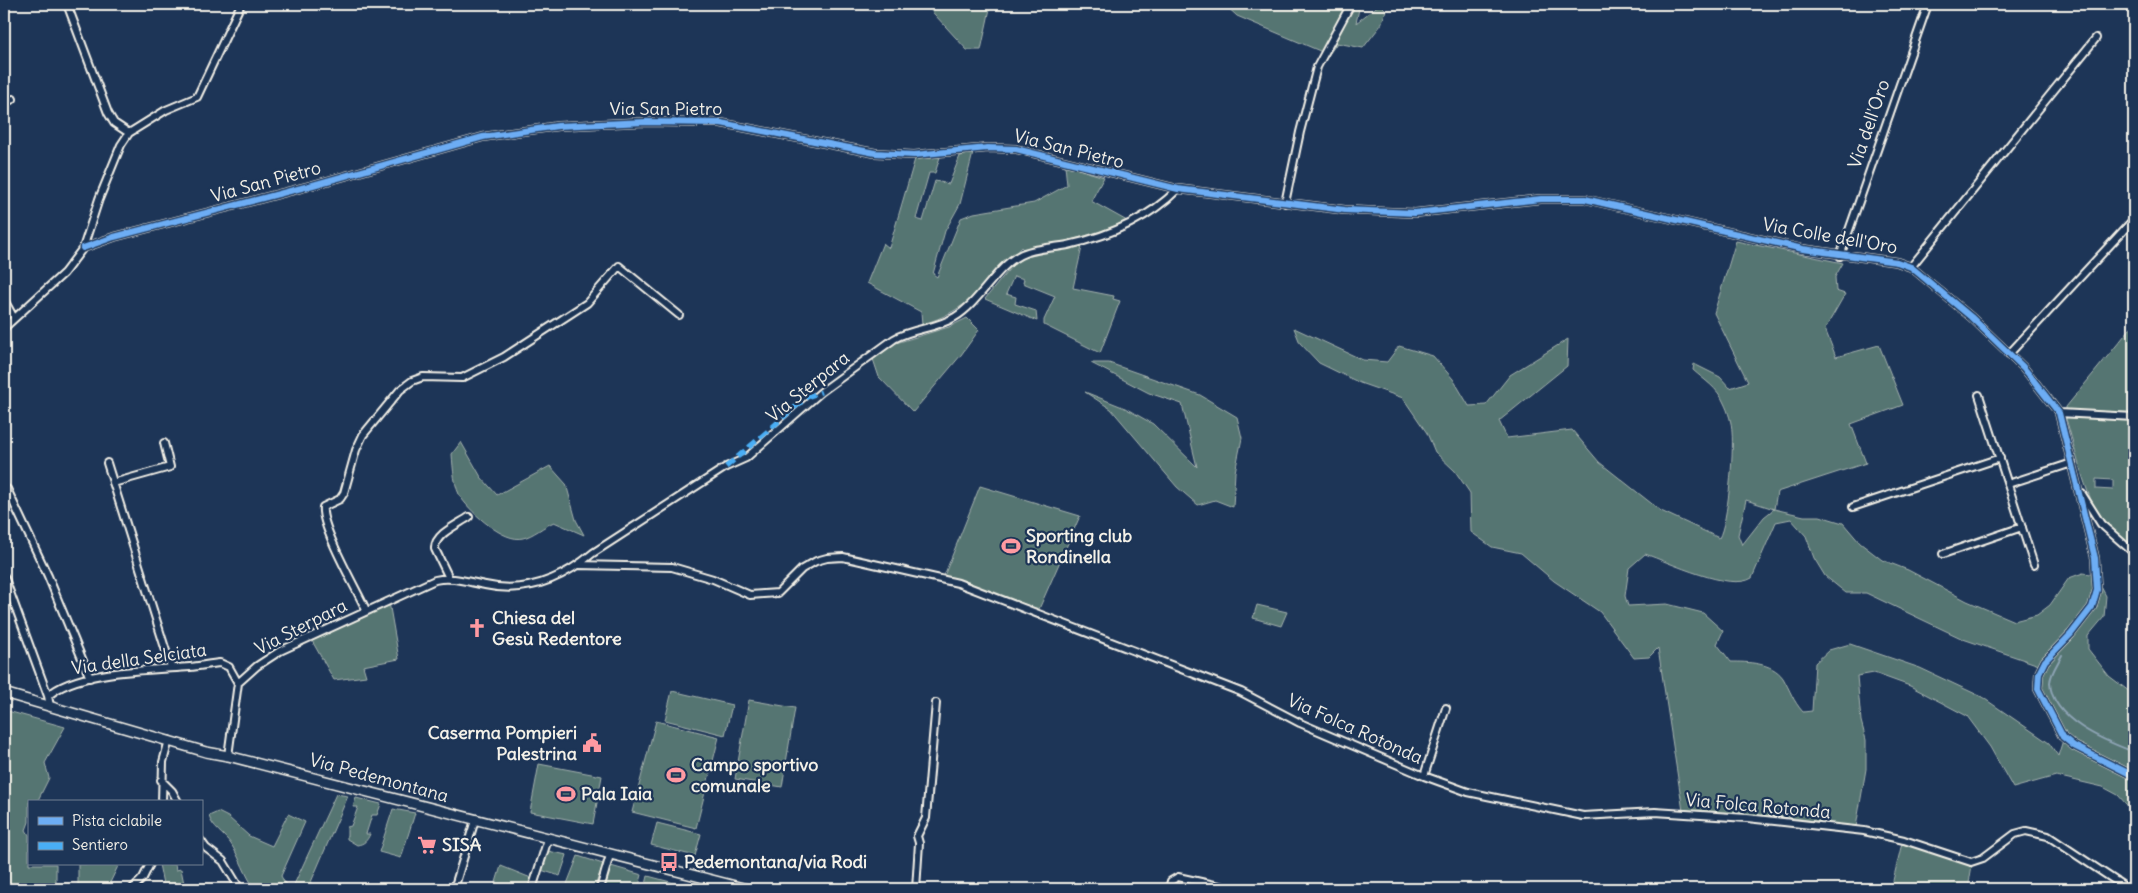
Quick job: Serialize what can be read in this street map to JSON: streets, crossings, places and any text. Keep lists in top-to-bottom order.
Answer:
{
  "streets": {
    "street": [
      "Via San Pietro",
      "Via dell'Oro",
      "Via Colle dell'Oro",
      "Via Sterpara",
      "Via della Selciata",
      "Via Folca Rotonda",
      "Via Pedemontana"
    ]
  },
  "crossings": [
    ["Via San Pietro", "Via Colle dell'Oro"],
    ["Via San Pietro", "Via Sterpara"],
    ["Via dell'Oro", "Via Colle dell'Oro"],
    ["Via Sterpara", "Via della Selciata"],
    ["Via Sterpara", "Via Folca Rotonda"]
  ],
  "places": {
    "sports": ["Sporting club Rondinella", "Campo sportivo comunale", "Pala Iaia"],
    "church": ["Chiesa del Gesù Redentore"],
    "public building": ["Caserma Pompieri Palestrina"],
    "supermarket": ["SISA"],
    "bus stop": ["Pedemontana/via Rodi"]
  },
  "legend": ["Pista ciclabile", "Sentiero"]
}
